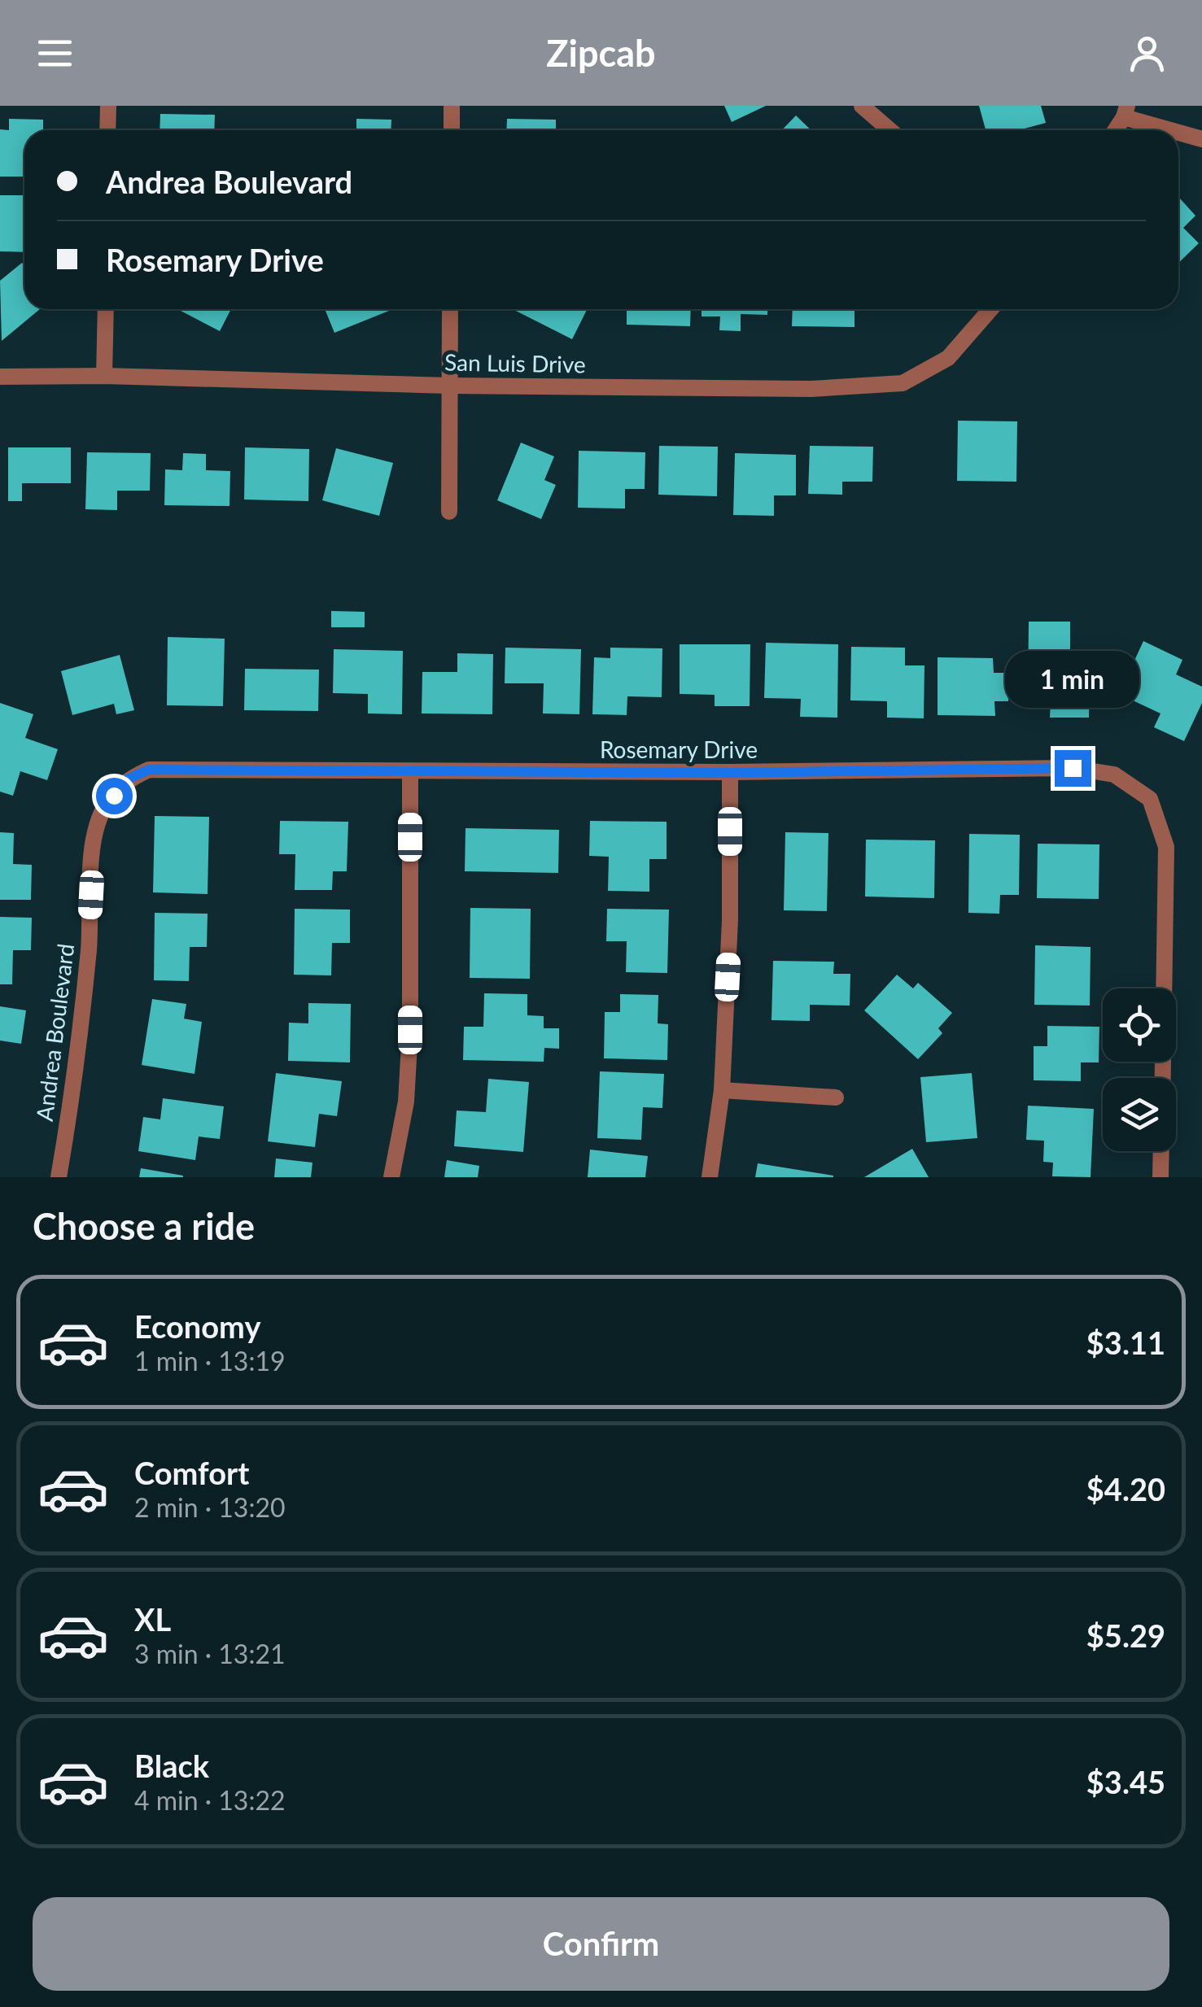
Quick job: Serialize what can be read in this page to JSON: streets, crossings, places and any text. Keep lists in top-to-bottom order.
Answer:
{
  "streets": {
    "street": ["San Luis Drive", "Rosemary Drive", "Andrea Boulevard"]
  },
  "crossings": [
    ["Rosemary Drive", "Andrea Boulevard"]
  ],
  "page": {
    "header": "Zipcab",
    "banner": ["Andrea Boulevard", "Rosemary Drive"],
    "bubble": "1 min",
    "heading": "Choose a ride",
    "list": [
      {
        "name": "Economy",
        "note": "1 min · 13:19",
        "value": "$3.11"
      },
      {
        "name": "Comfort",
        "note": "2 min · 13:20",
        "value": "$4.20"
      },
      {
        "name": "XL",
        "note": "3 min · 13:21",
        "value": "$5.29"
      },
      {
        "name": "Black",
        "note": "4 min · 13:22",
        "value": "$3.45"
      }
    ],
    "buttons": "Confirm"
  }
}
